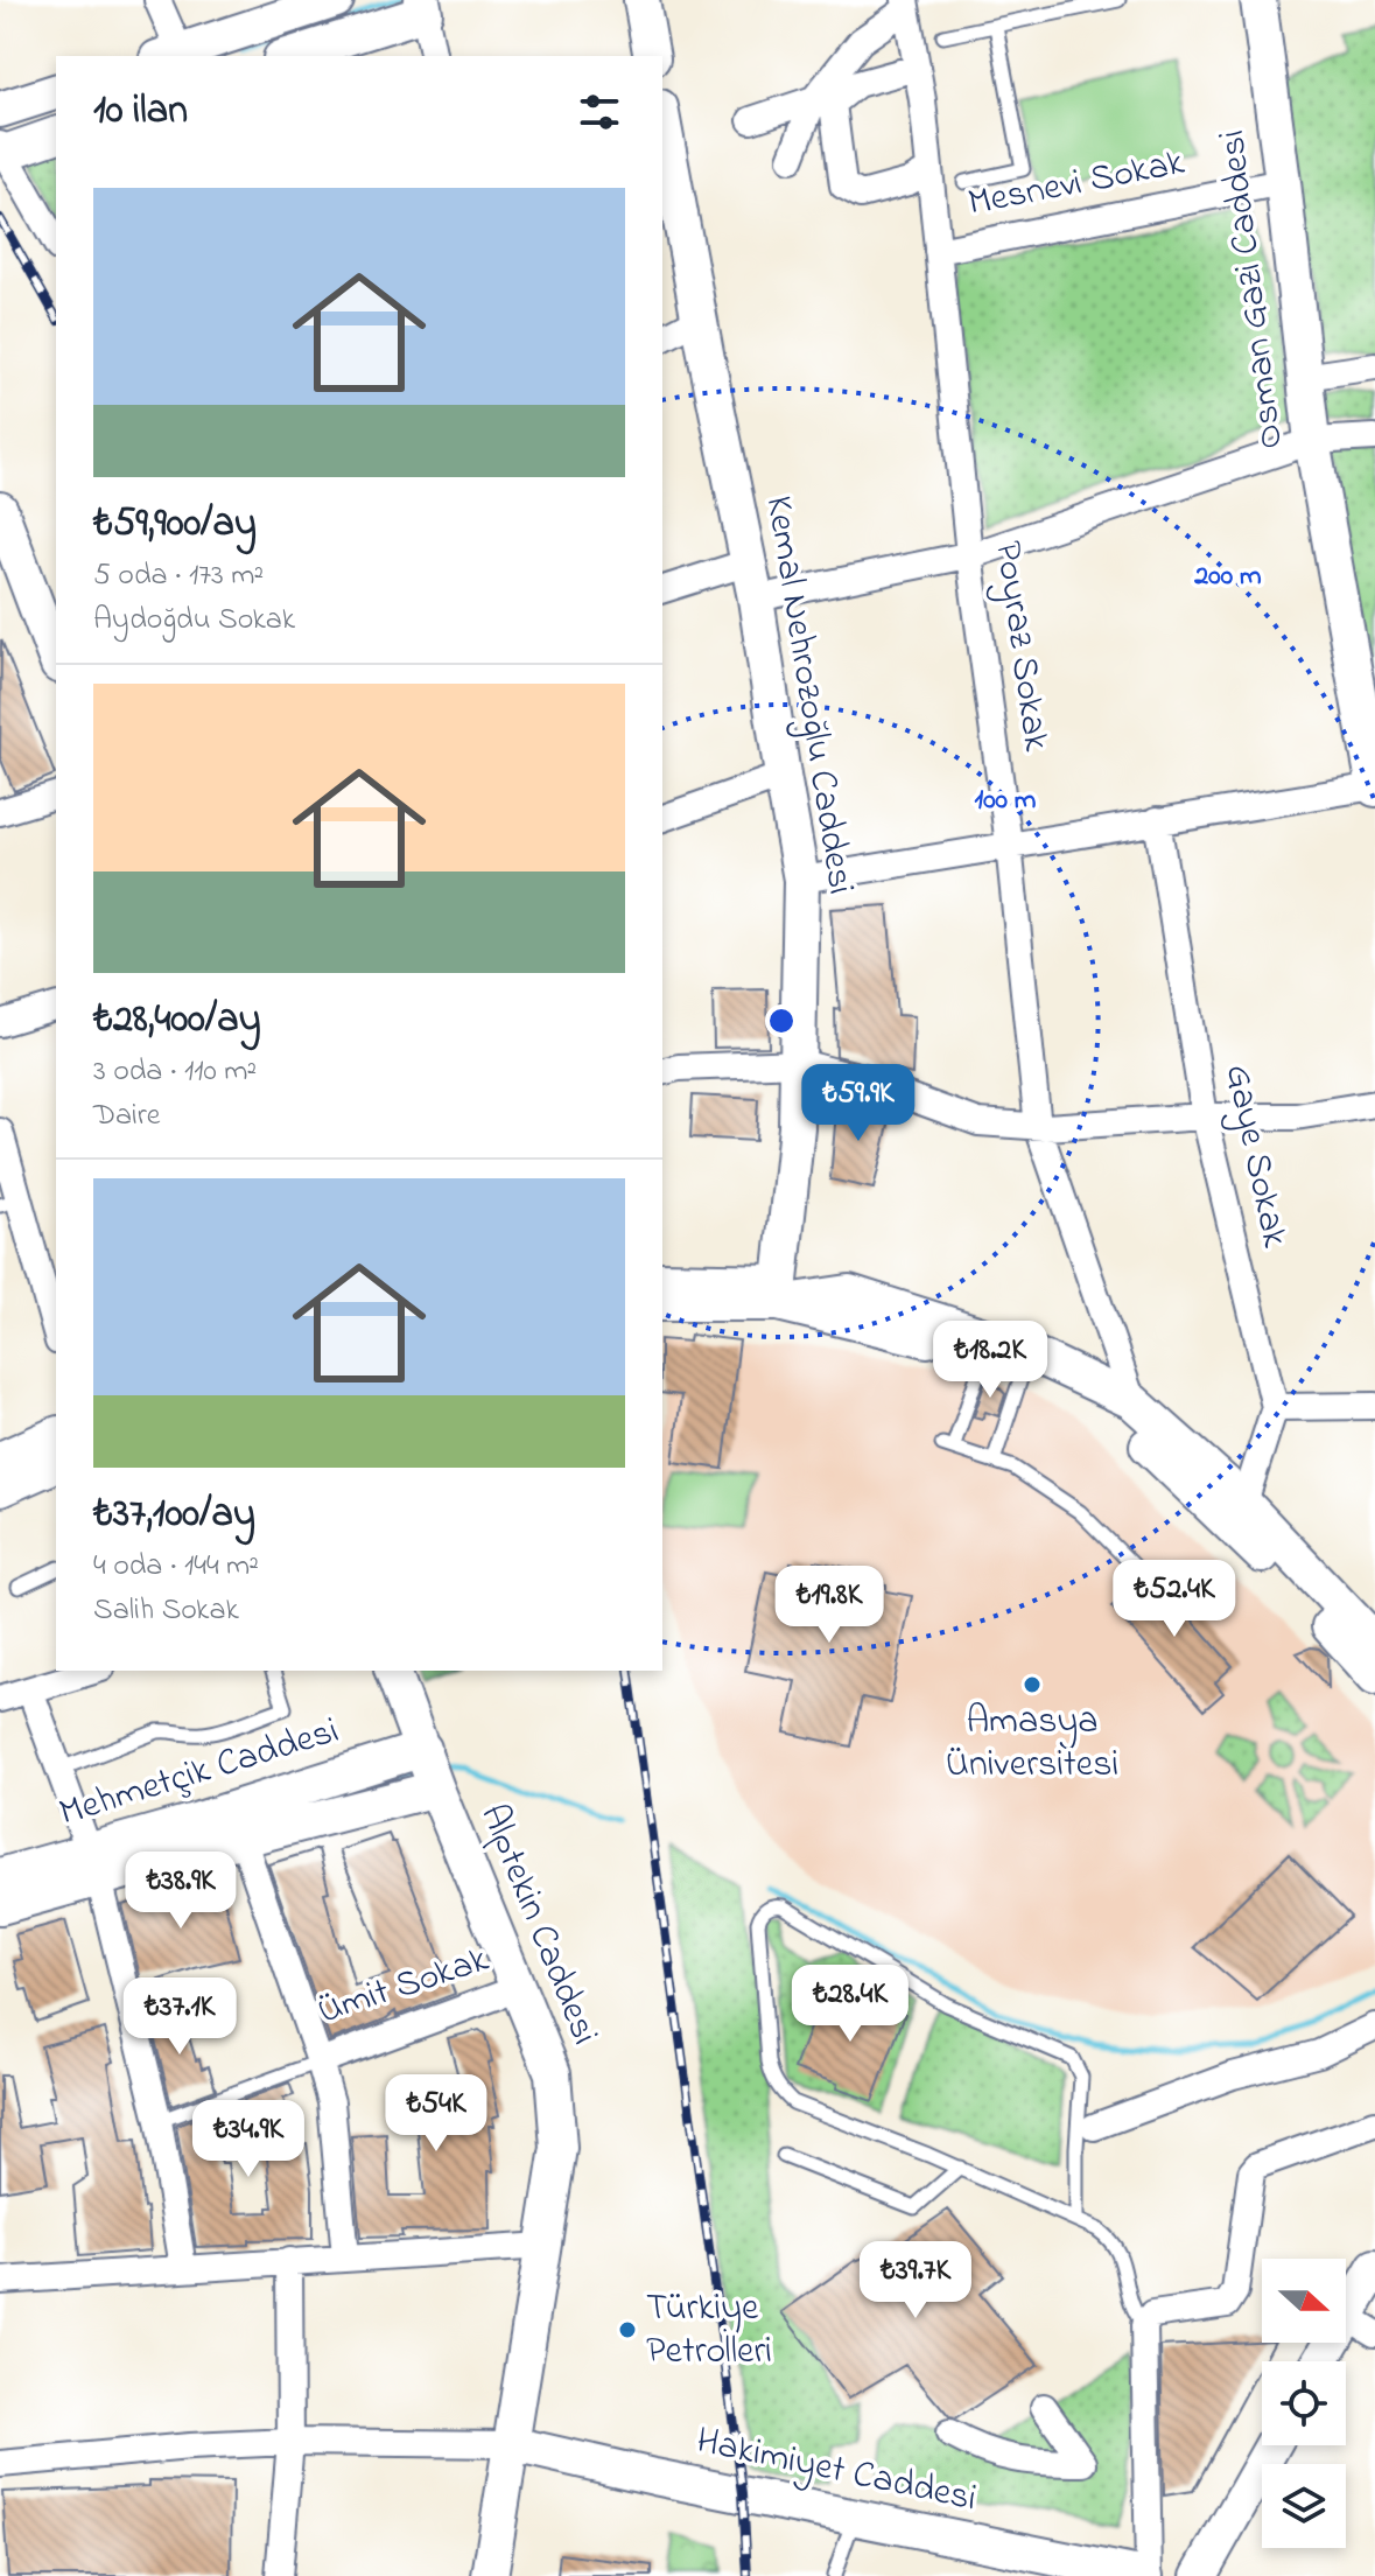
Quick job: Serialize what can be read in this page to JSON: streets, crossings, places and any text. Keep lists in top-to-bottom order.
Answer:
{
  "streets": {
    "street": [
      "Mesnevi Sokak",
      "Osman Gazi Caddesi",
      "Poyraz Sokak",
      "Kemal Nehrozoğlu Caddesi",
      "Gaye Sokak",
      "Mehmetçik Caddesi",
      "Alptekin Caddesi",
      "Ümit Sokak",
      "Hakimiyet Caddesi"
    ]
  },
  "crossings": [
    ["Mesnevi Sokak", "Osman Gazi Caddesi"],
    ["Mesnevi Sokak", "Poyraz Sokak"],
    ["Mehmetçik Caddesi", "Alptekin Caddesi"],
    ["Mehmetçik Caddesi", "Ümit Sokak"],
    ["Alptekin Caddesi", "Ümit Sokak"],
    ["Alptekin Caddesi", "Hakimiyet Caddesi"]
  ],
  "places": ["Amasya Üniversitesi", "Türkiye Petrolleri"],
  "north": "right",
  "page": {
    "heading": "10 ilan",
    "list": [
      {
        "name": "₺59,900/ay",
        "note": "5 oda · 173 m² · Aydoğdu Sokak"
      },
      {
        "name": "₺28,400/ay",
        "note": "3 oda · 110 m² · Daire"
      },
      {
        "name": "₺37,100/ay",
        "note": "4 oda · 144 m² · Salih Sokak"
      }
    ],
    "price": [
      "₺59.9K",
      "₺18.2K",
      "₺52.4K",
      "₺19.8K",
      "₺38.9K",
      "₺28.4K",
      "₺37.1K",
      "₺54K",
      "₺34.9K",
      "₺39.7K"
    ]
  },
  "rings": ["200 m", "100 m"]
}
